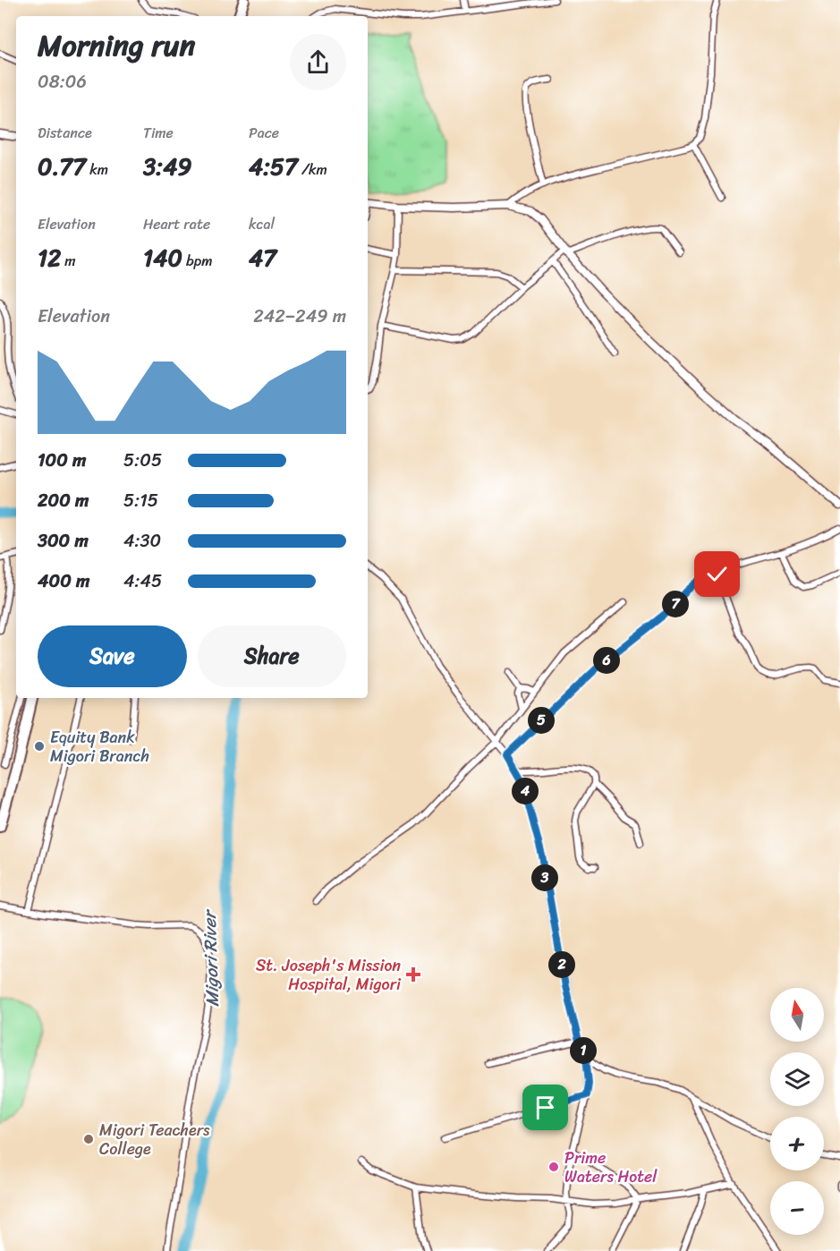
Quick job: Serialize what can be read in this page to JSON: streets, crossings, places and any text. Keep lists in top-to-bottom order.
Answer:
{
  "water": ["Migori River"],
  "places": {
    "other": ["Equity Bank Migori Branch", "Migori Teachers College", "Prime Waters Hotel"],
    "health": ["St. Joseph's Mission Hospital, Migori"]
  },
  "north": "top",
  "page": {
    "heading": ["Morning run", "08:06"],
    "stats": [
      ["Distance", "0.77 km"],
      ["Time", "3:49"],
      ["Pace", "4:57 /km"],
      ["Elevation", "12 m"],
      ["Heart rate", "140 bpm"],
      ["kcal", "47"]
    ],
    "chart": ["Elevation", "242–249 m"],
    "list": [
      {
        "name": "100 m",
        "note": "5:05"
      },
      {
        "name": "200 m",
        "note": "5:15"
      },
      {
        "name": "300 m",
        "note": "4:30"
      },
      {
        "name": "400 m",
        "note": "4:45"
      }
    ],
    "pins": [
      "7",
      "6",
      "5",
      "4",
      "3",
      "2",
      "1"
    ],
    "buttons": ["Save", "Share"],
    "map_buttons": ["+", "−"]
  }
}
